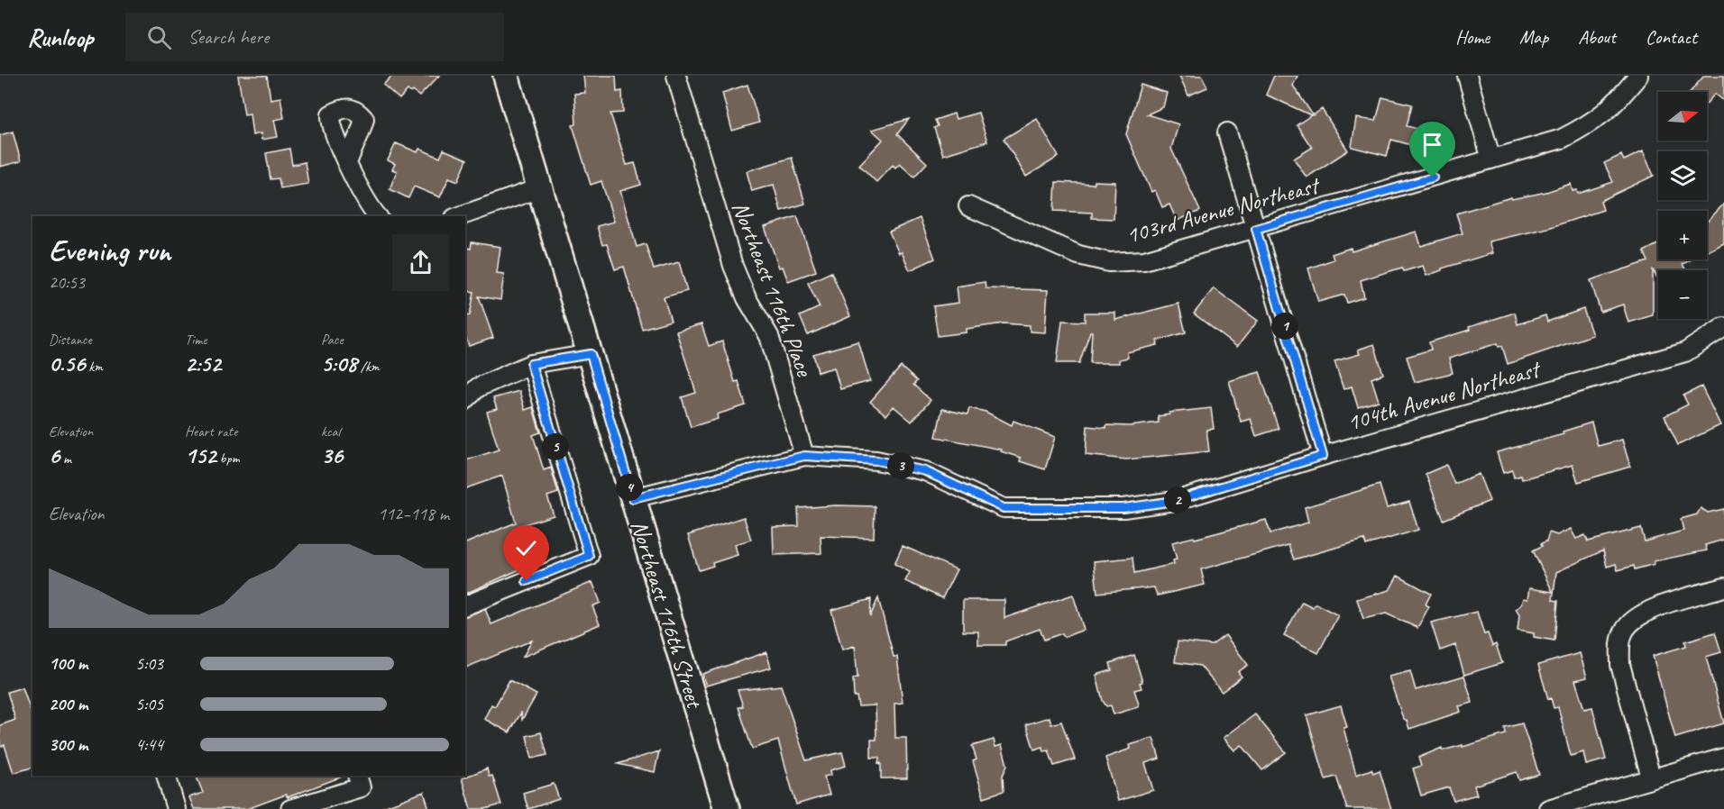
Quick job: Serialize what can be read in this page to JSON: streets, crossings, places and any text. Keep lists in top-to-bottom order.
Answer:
{
  "streets": {
    "street": [
      "103rd Avenue Northeast",
      "Northeast 116th Place",
      "104th Avenue Northeast",
      "Northeast 116th Street"
    ]
  },
  "crossings": [
    ["Northeast 116th Place", "104th Avenue Northeast"],
    ["104th Avenue Northeast", "Northeast 116th Street"]
  ],
  "north": "right",
  "page": {
    "header": "Runloop",
    "search": "Search here",
    "nav": [
      "Home",
      "Map",
      "About",
      "Contact"
    ],
    "map_buttons": ["+", "−"],
    "heading": ["Evening run", "20:53"],
    "stats": [
      ["Distance", "0.56 km"],
      ["Time", "2:52"],
      ["Pace", "5:08 /km"],
      ["Elevation", "6 m"],
      ["Heart rate", "152 bpm"],
      ["kcal", "36"]
    ],
    "pins": [
      "1",
      "5",
      "3",
      "4",
      "2"
    ],
    "chart": ["Elevation", "112–118 m"],
    "list": [
      {
        "name": "100 m",
        "note": "5:03"
      },
      {
        "name": "200 m",
        "note": "5:05"
      },
      {
        "name": "300 m",
        "note": "4:44"
      }
    ]
  }
}
